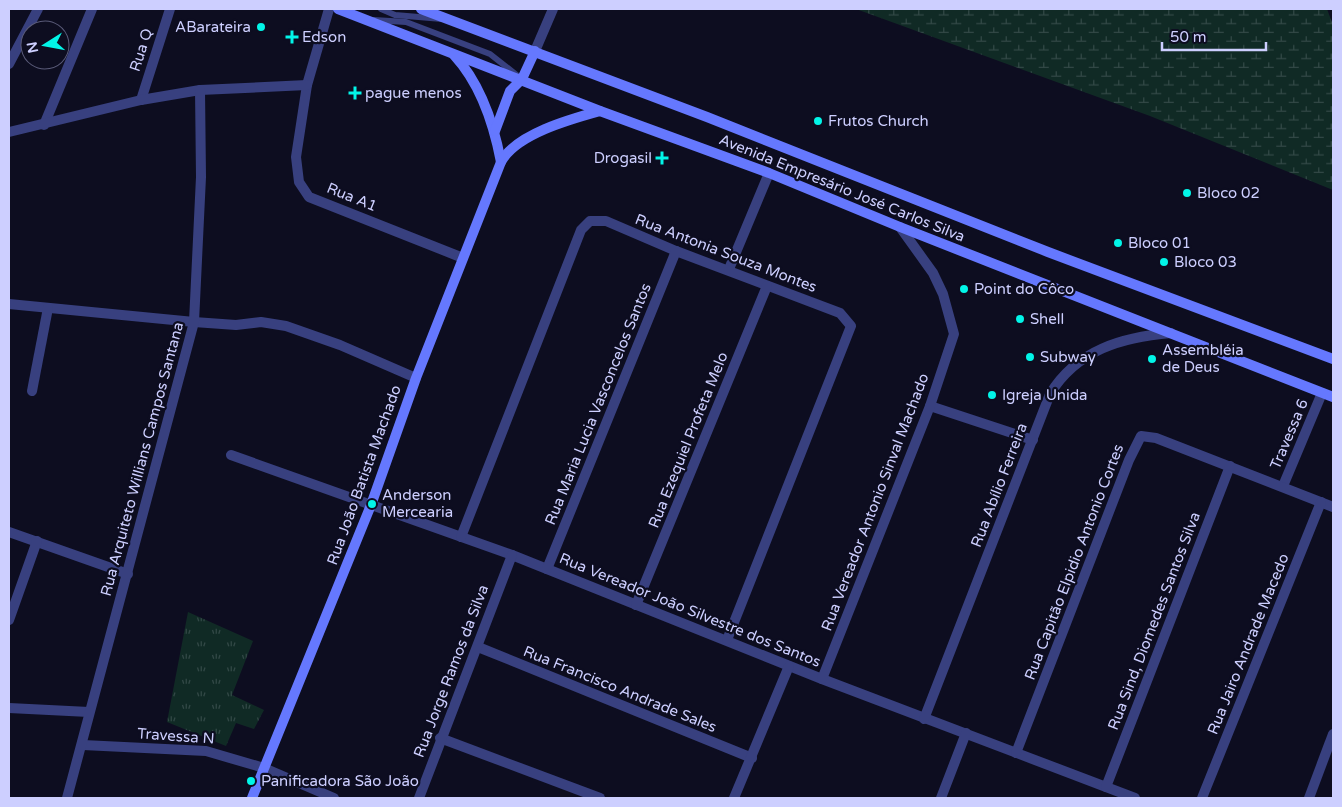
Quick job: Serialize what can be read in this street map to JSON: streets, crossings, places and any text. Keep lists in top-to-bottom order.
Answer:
{
  "streets": {
    "main road": ["Avenida Empresário José Carlos Silva", "Rua João Batista Machado"],
    "street": [
      "Rua Q",
      "Rua A1",
      "Rua Antonia Souza Montes",
      "Rua Maria Lucia Vasconcelos Santos",
      "Travessa 6",
      "Rua Ezequiel Profeta Melo",
      "Rua Arquiteto Willians Campos Santana",
      "Rua Abílio Ferreira",
      "Rua Vereador Antonio Sinval Machado",
      "Rua Capitão Elpidio Antonio Cortes",
      "Rua Vereador João Silvestre dos Santos",
      "Rua Sind, Diomedes Santos Silva",
      "Rua Jairo Andrade Macedo",
      "Rua Jorge Ramos da Silva",
      "Rua Francisco Andrade Sales",
      "Travessa N"
    ]
  },
  "crossings": [
    ["Avenida Empresário José Carlos Silva", "Travessa 6"],
    ["Avenida Empresário José Carlos Silva", "Rua João Batista Machado"],
    ["Avenida Empresário José Carlos Silva", "Rua Abílio Ferreira"],
    ["Avenida Empresário José Carlos Silva", "Rua Vereador Antonio Sinval Machado"],
    ["Rua A1", "Rua João Batista Machado"],
    ["Rua Antonia Souza Montes", "Rua Maria Lucia Vasconcelos Santos"],
    ["Rua Antonia Souza Montes", "Rua Ezequiel Profeta Melo"],
    ["Rua Antonia Souza Montes", "Rua Vereador João Silvestre dos Santos"],
    ["Rua Maria Lucia Vasconcelos Santos", "Rua Vereador João Silvestre dos Santos"],
    ["Travessa 6", "Rua Capitão Elpidio Antonio Cortes"],
    ["Rua Ezequiel Profeta Melo", "Rua Vereador João Silvestre dos Santos"],
    ["Rua Arquiteto Willians Campos Santana", "Travessa N"],
    ["Rua João Batista Machado", "Rua Vereador João Silvestre dos Santos"],
    ["Rua João Batista Machado", "Travessa N"],
    ["Rua Abílio Ferreira", "Rua Vereador João Silvestre dos Santos"],
    ["Rua Vereador Antonio Sinval Machado", "Rua Vereador João Silvestre dos Santos"],
    ["Rua Capitão Elpidio Antonio Cortes", "Rua Vereador João Silvestre dos Santos"],
    ["Rua Capitão Elpidio Antonio Cortes", "Rua Sind, Diomedes Santos Silva"],
    ["Rua Capitão Elpidio Antonio Cortes", "Rua Jairo Andrade Macedo"],
    ["Rua Vereador João Silvestre dos Santos", "Rua Sind, Diomedes Santos Silva"],
    ["Rua Vereador João Silvestre dos Santos", "Rua Jorge Ramos da Silva"],
    ["Rua Jorge Ramos da Silva", "Rua Francisco Andrade Sales"]
  ],
  "places": {
    "other": [
      "ABarateira",
      "Frutos Church",
      "Bloco 02",
      "Bloco 01",
      "Bloco 03",
      "Point do Côco",
      "Shell",
      "Subway",
      "Assembléia de Deus",
      "Igreja Unida",
      "Anderson Mercearia",
      "Panificadora São João"
    ],
    "health": ["Edson", "pague menos", "Drogasil"]
  },
  "scale_bar": "50 m",
  "north": "left"
}
